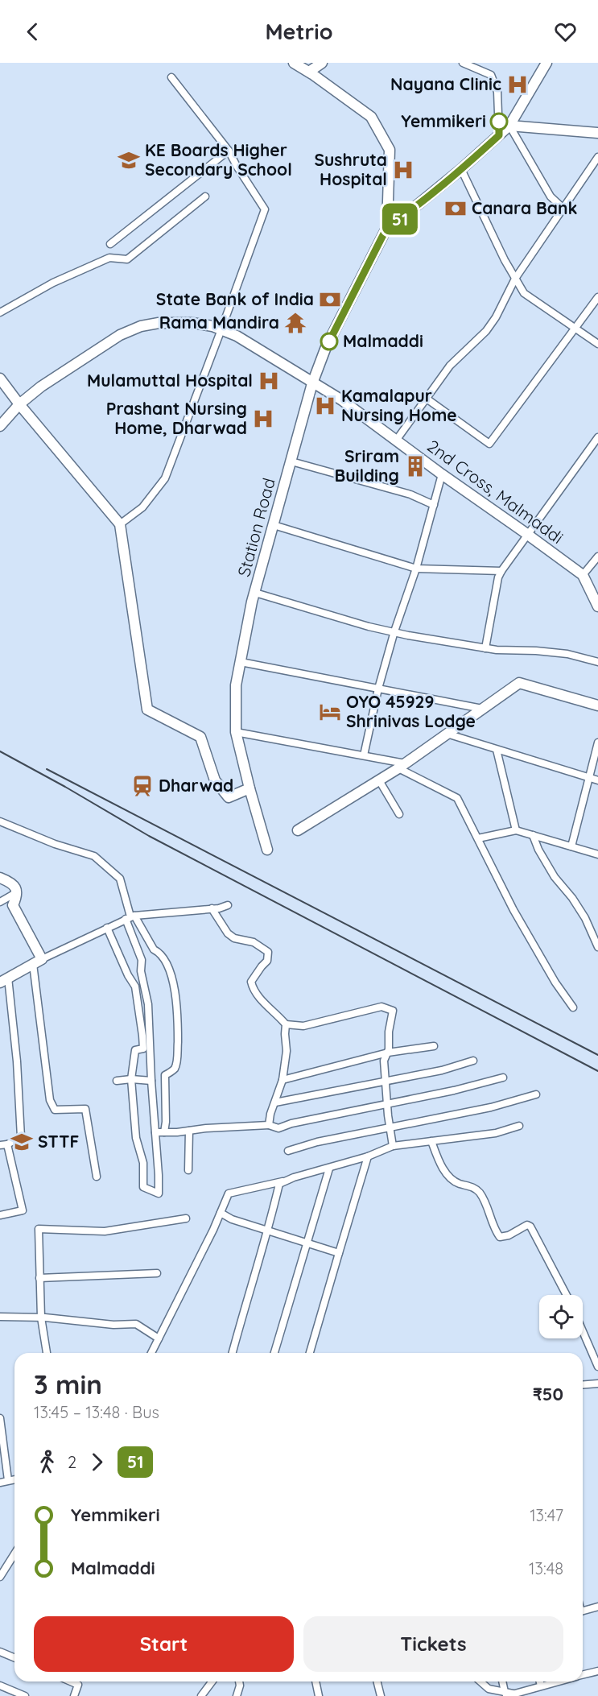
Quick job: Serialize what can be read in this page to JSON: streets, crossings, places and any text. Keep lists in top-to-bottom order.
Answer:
{
  "streets": {
    "street": ["2nd Cross, Malmaddi", "Station Road"]
  },
  "crossings": [
    ["2nd Cross, Malmaddi", "Station Road"]
  ],
  "places": {
    "hospital": [
      "Nayana Clinic",
      "Sushruta Hospital",
      "Mulamuttal Hospital",
      "Kamalapur Nursing Home",
      "Prashant Nursing Home, Dharwad"
    ],
    "other": ["Yemmikeri", "Malmaddi"],
    "school or university": ["KE Boards Higher Secondary School", "STTF"],
    "bank": ["Canara Bank", "State Bank of India"],
    "temple": ["Rama Mandira"],
    "building": ["Sriram Building"],
    "hotel": ["OYO 45929 Shrinivas Lodge"],
    "station": ["Dharwad"]
  },
  "lines": ["bus line 51"],
  "page": {
    "header": "Metrio",
    "on_map": "51",
    "heading": ["3 min", "13:45 – 13:48 · Bus", "₹50"],
    "legs": ["2", "51"],
    "list": [
      {
        "name": "Yemmikeri",
        "value": "13:47"
      },
      {
        "name": "Malmaddi",
        "value": "13:48"
      }
    ],
    "buttons": ["Start", "Tickets"]
  }
}
